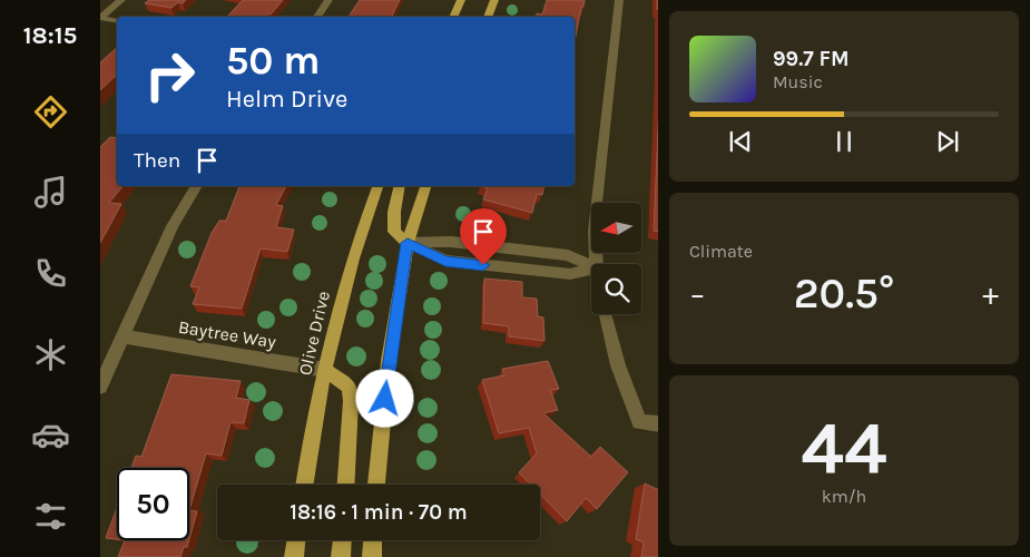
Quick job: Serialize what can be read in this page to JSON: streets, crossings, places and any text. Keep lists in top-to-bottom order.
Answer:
{
  "streets": {
    "main road": ["Olive Drive"],
    "street": ["Baytree Way"]
  },
  "crossings": [
    ["Olive Drive", "Baytree Way"]
  ],
  "north": "left",
  "page": {
    "tabs": "18:15",
    "turn": ["50 m", "Helm Drive"],
    "song": ["99.7 FM", "Music"],
    "then": "Then",
    "tile": [
      "Climate",
      ["44", "km/h"]
    ],
    "heat": ["−", "20.5°", "+"],
    "limit": "50",
    "trip": "18:16 · 1 min · 70 m"
  }
}
